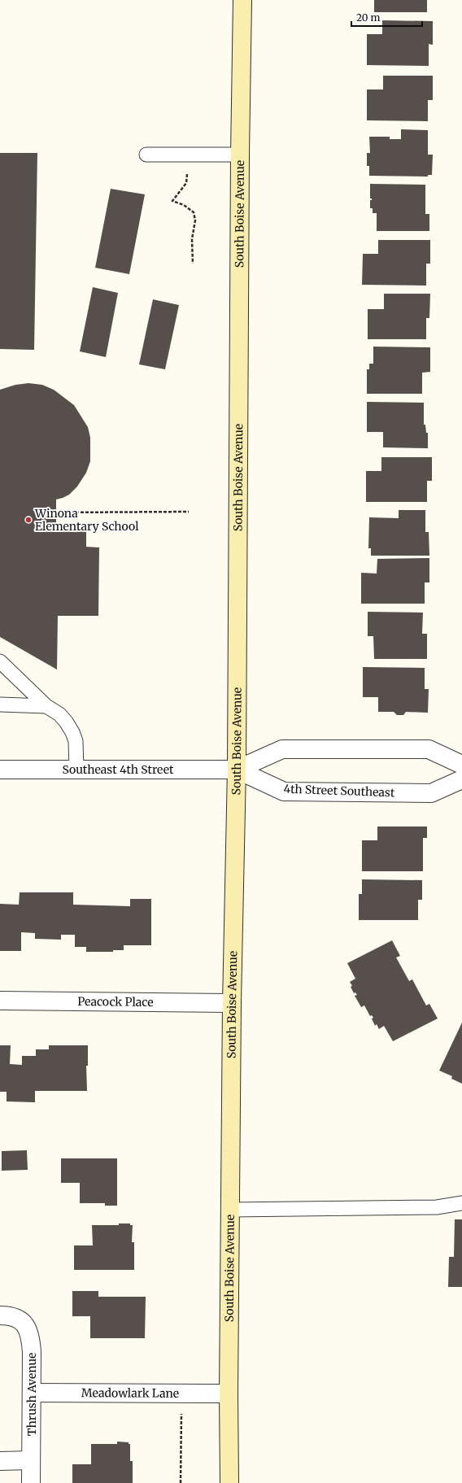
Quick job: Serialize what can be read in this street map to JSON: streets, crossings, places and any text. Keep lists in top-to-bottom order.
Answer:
{
  "streets": {
    "main road": ["South Boise Avenue"],
    "street": [
      "Southeast 4th Street",
      "4th Street Southeast",
      "Peacock Place",
      "Meadowlark Lane",
      "Thrush Avenue"
    ]
  },
  "crossings": [
    ["South Boise Avenue", "Southeast 4th Street"],
    ["South Boise Avenue", "4th Street Southeast"],
    ["South Boise Avenue", "Peacock Place"],
    ["South Boise Avenue", "Meadowlark Lane"],
    ["Southeast 4th Street", "4th Street Southeast"],
    ["Meadowlark Lane", "Thrush Avenue"]
  ],
  "places": ["Winona Elementary School"],
  "scale_bar": "20 m"
}
